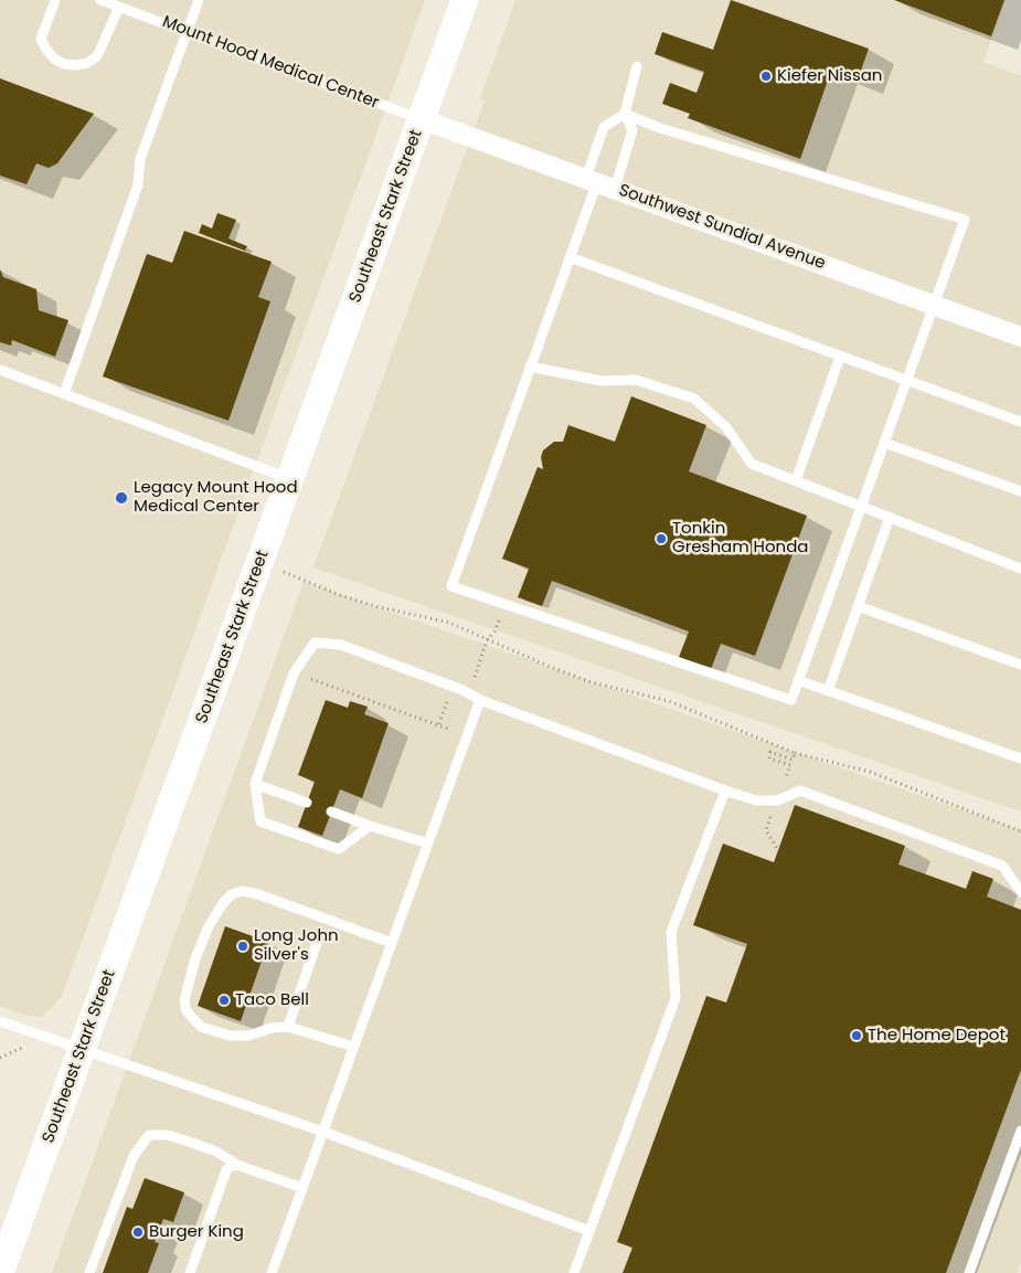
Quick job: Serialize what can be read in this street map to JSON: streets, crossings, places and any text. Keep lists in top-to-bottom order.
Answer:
{
  "streets": {
    "main road": ["Southeast Stark Street"],
    "street": ["Southwest Sundial Avenue"],
    "lane": ["Mount Hood Medical Center"]
  },
  "crossings": [
    ["Mount Hood Medical Center", "Southeast Stark Street"],
    ["Mount Hood Medical Center", "Southwest Sundial Avenue"],
    ["Southeast Stark Street", "Southwest Sundial Avenue"]
  ],
  "places": [
    "Kiefer Nissan",
    "Legacy Mount Hood Medical Center",
    "Tonkin Gresham Honda",
    "Long John Silver's",
    "Taco Bell",
    "The Home Depot",
    "Burger King"
  ]
}
